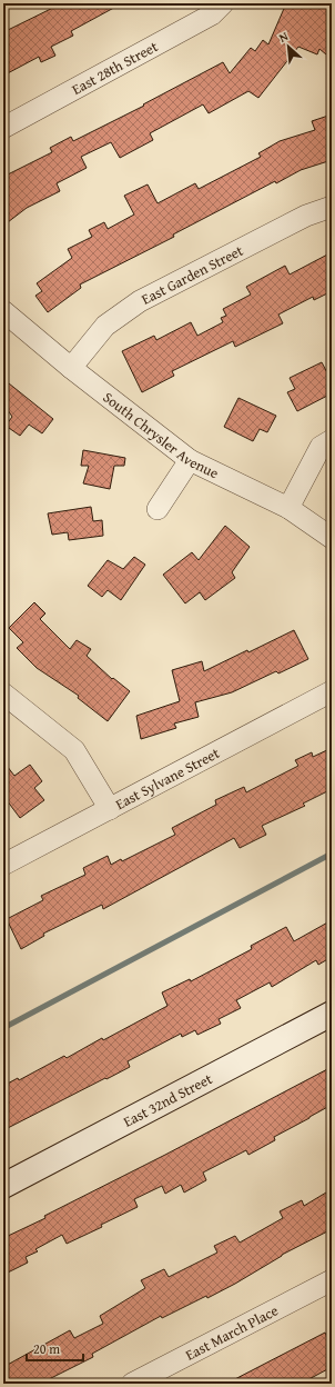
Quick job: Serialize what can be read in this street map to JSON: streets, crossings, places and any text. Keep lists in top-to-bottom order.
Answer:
{
  "streets": {
    "street": [
      "East 28th Street",
      "East Garden Street",
      "South Chrysler Avenue",
      "East Sylvane Street",
      "East 32nd Street",
      "East March Place"
    ]
  },
  "crossings": [
    ["East Garden Street", "South Chrysler Avenue"]
  ],
  "scale_bar": "20 m",
  "north": "top left"
}
